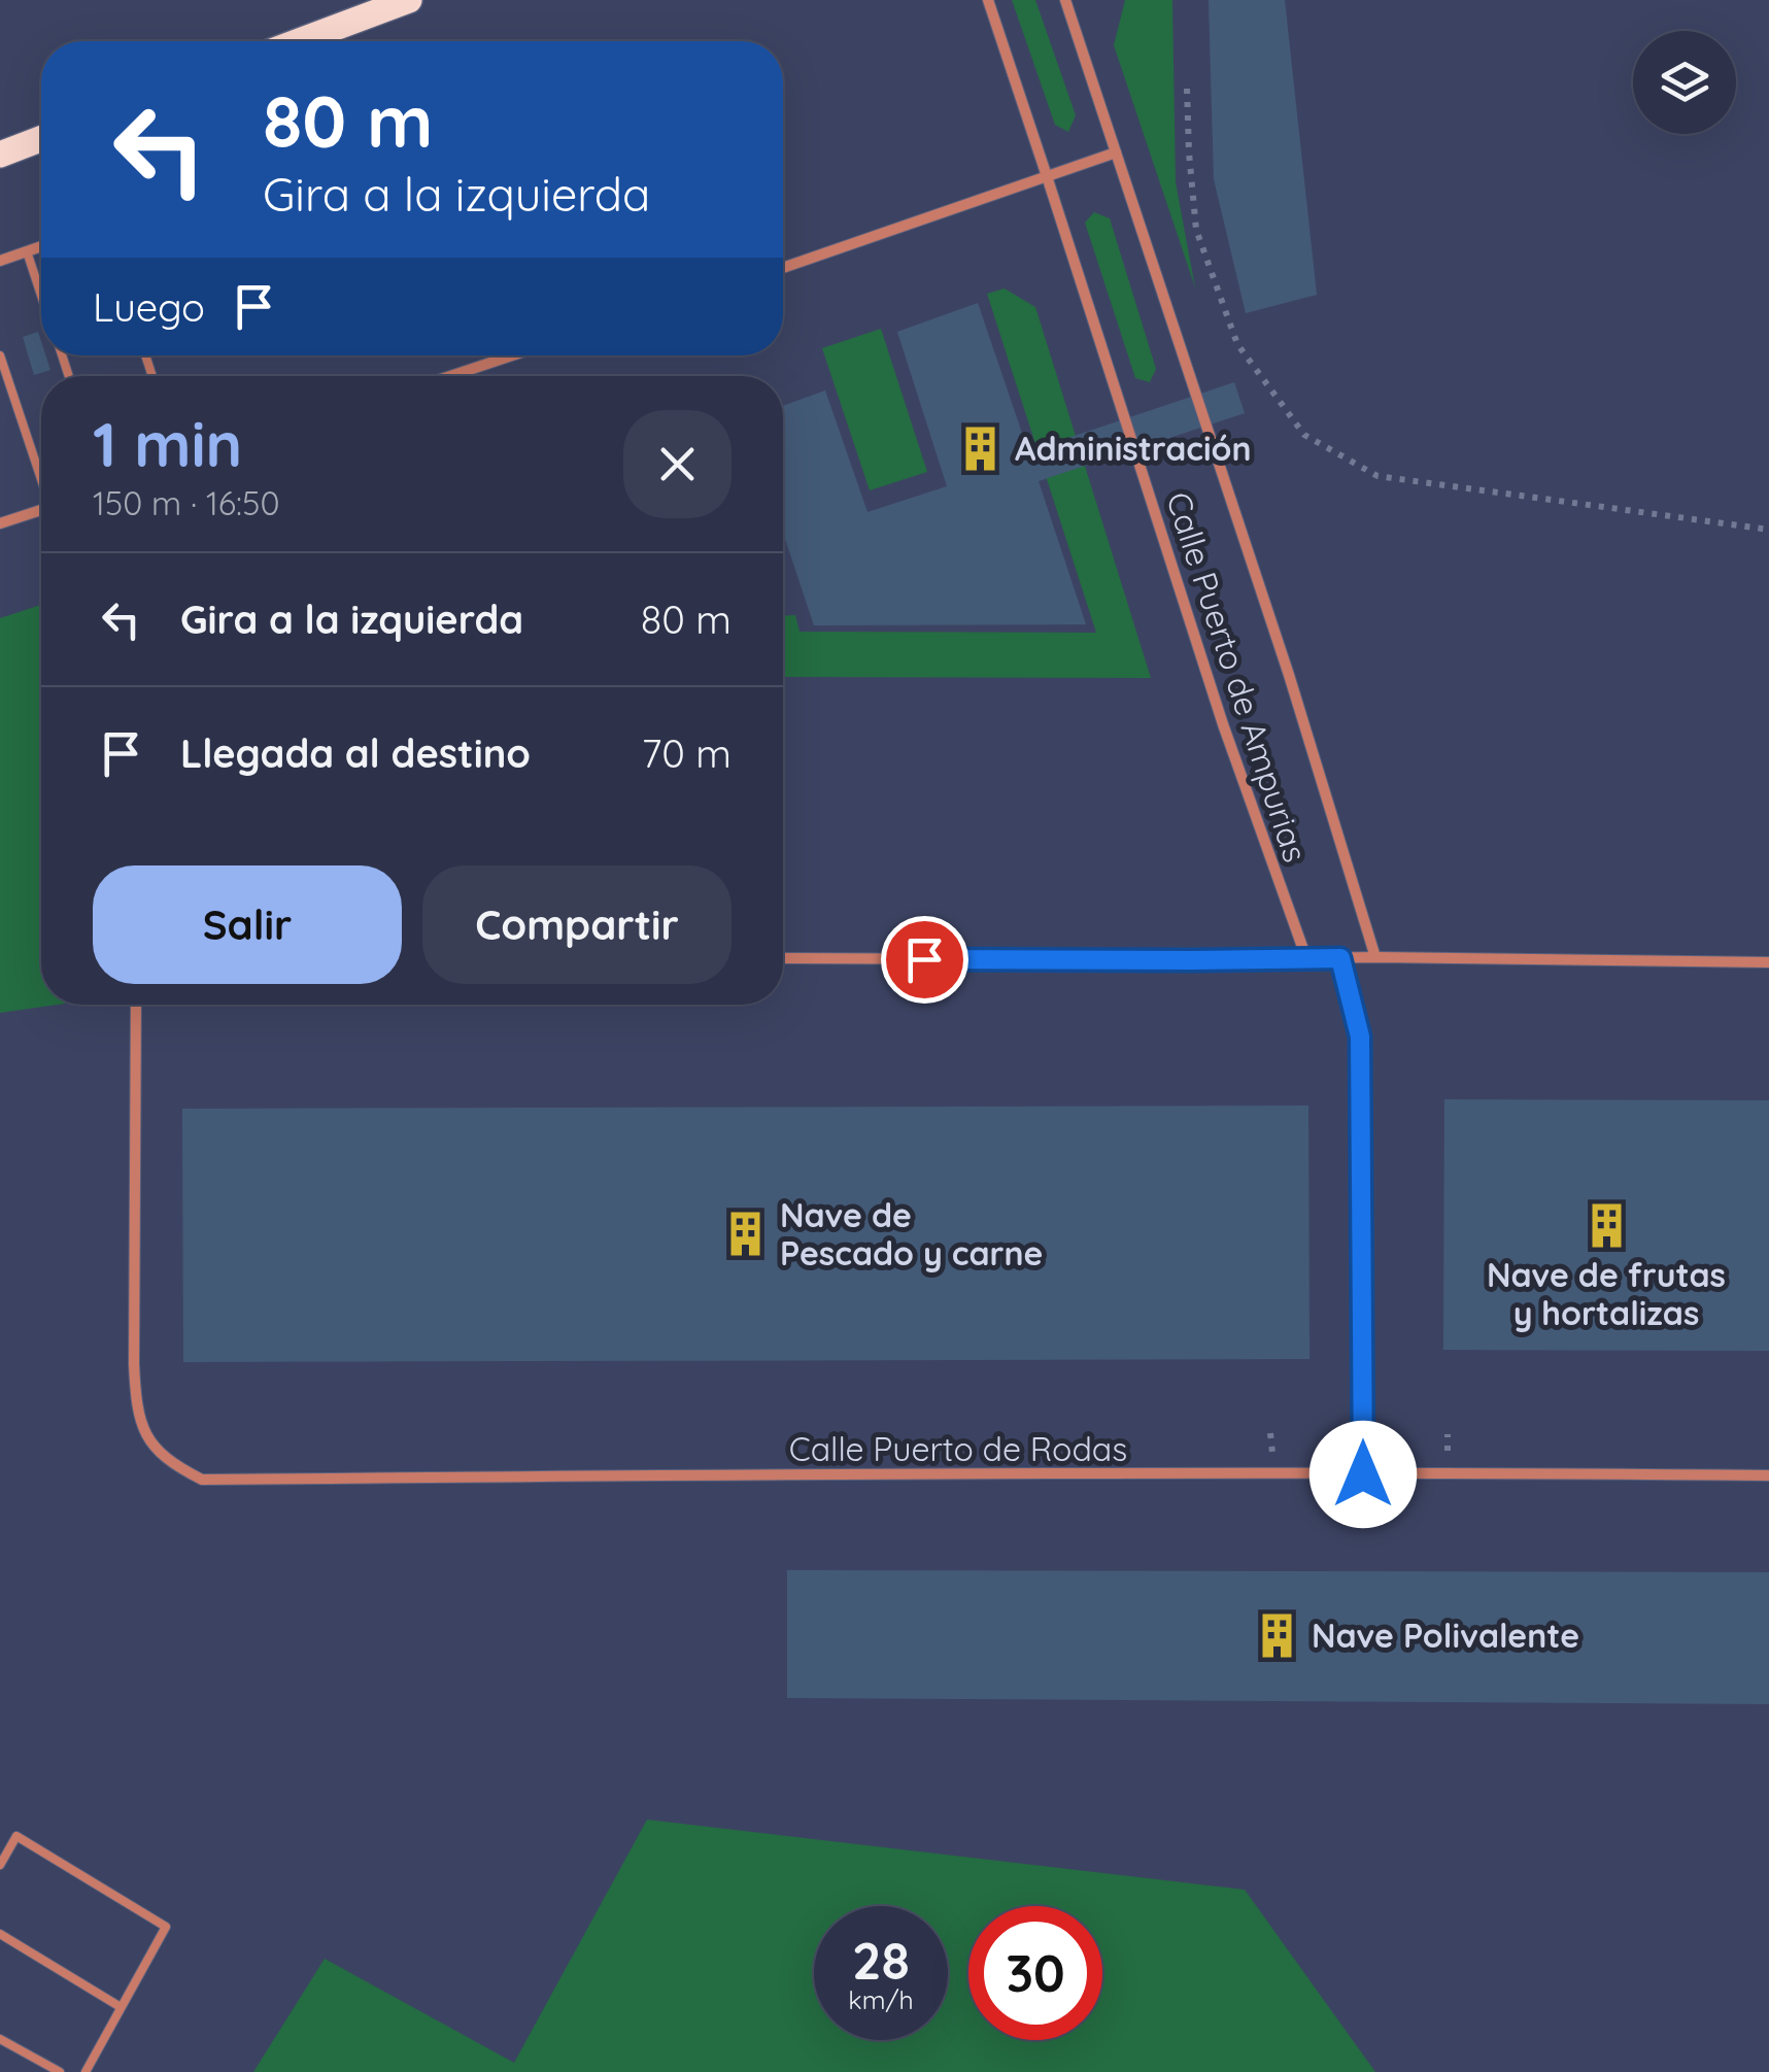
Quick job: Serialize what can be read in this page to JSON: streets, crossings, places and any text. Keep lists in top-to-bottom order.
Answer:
{
  "streets": {
    "street": ["Calle Puerto de Ampurias", "Calle Puerto de Rodas"]
  },
  "places": {
    "building": [
      "Administración",
      "Nave de frutas y hortalizas",
      "Nave de Pescado y carne",
      "Nave Polivalente"
    ]
  },
  "page": {
    "turn": ["80 m", "Gira a la izquierda"],
    "then": "Luego",
    "heading": ["1 min", "150 m · 16:50"],
    "list": [
      {
        "name": "Gira a la izquierda",
        "value": "80 m"
      },
      {
        "name": "Llegada al destino",
        "value": "70 m"
      }
    ],
    "buttons": ["Salir", "Compartir"],
    "speed": "28 km/h",
    "limit": "30"
  }
}
